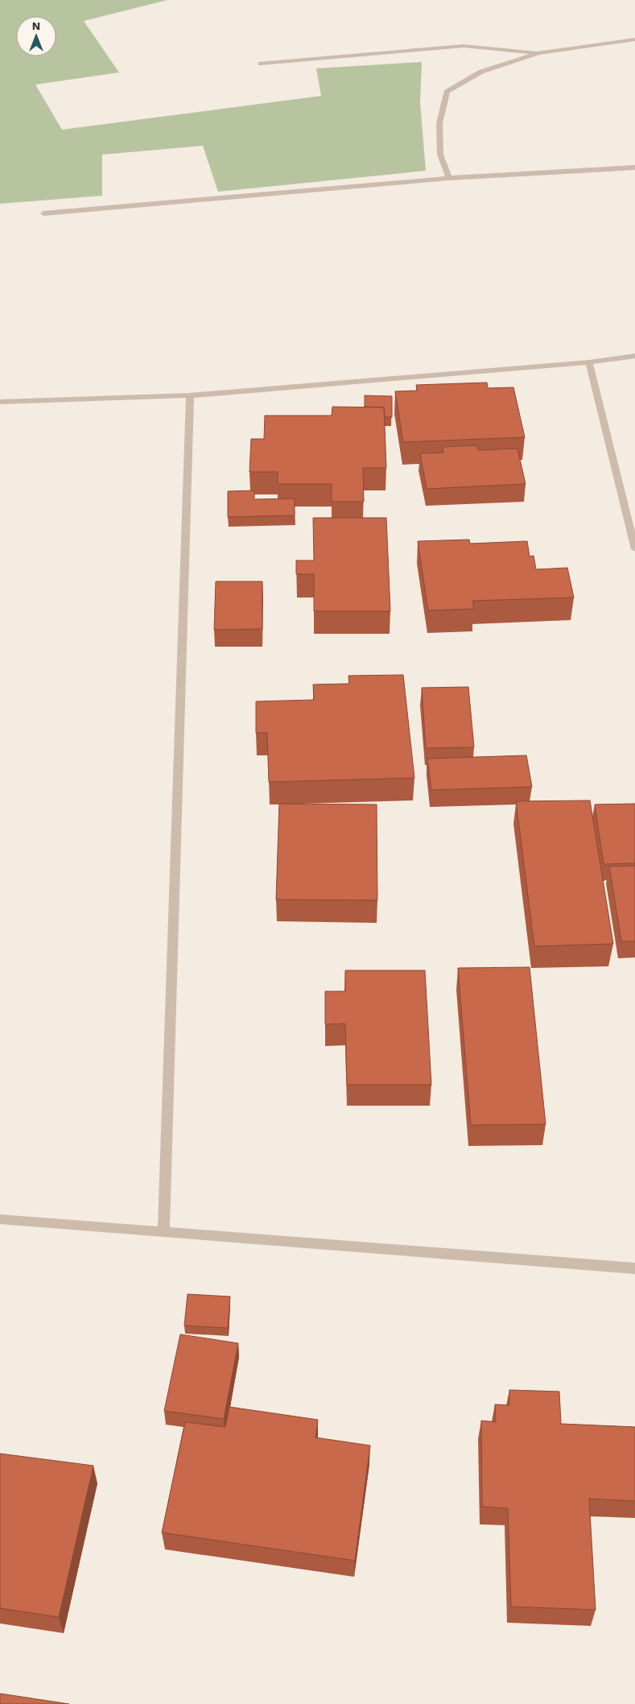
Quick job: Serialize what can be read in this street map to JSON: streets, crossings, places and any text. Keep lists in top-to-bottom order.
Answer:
{
  "north": "top"
}
